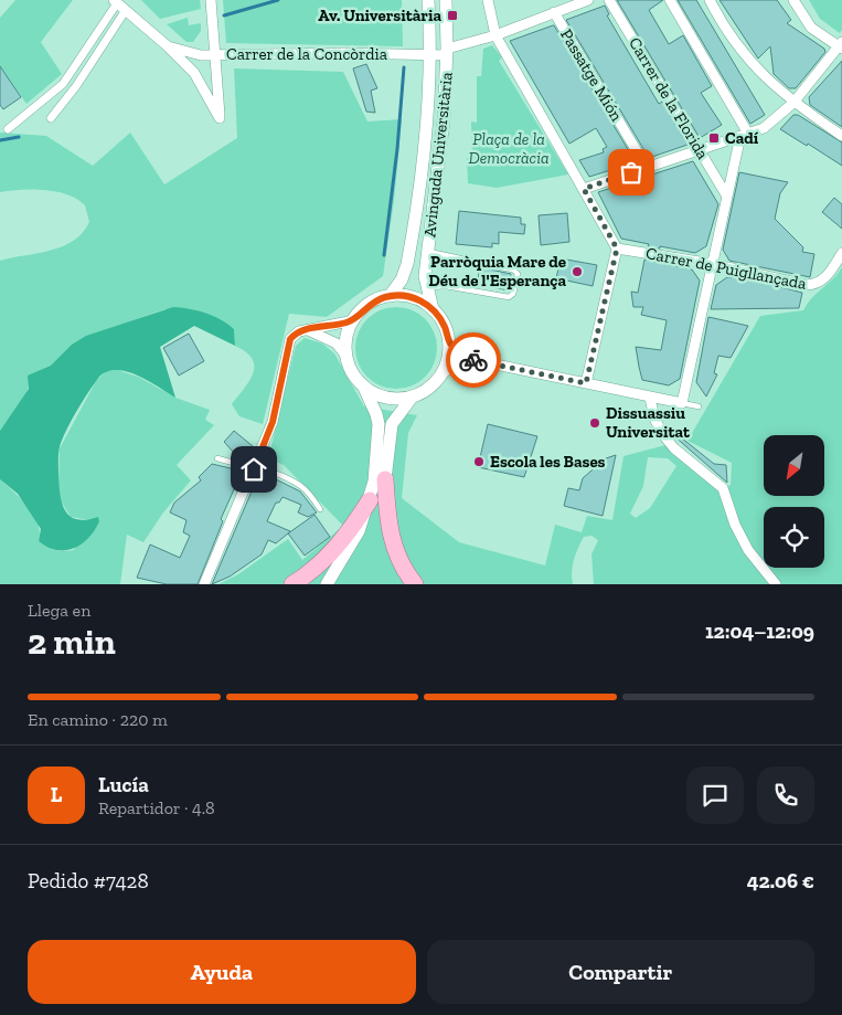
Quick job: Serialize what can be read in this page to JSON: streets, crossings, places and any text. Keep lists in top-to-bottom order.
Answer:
{
  "streets": {
    "street": [
      "Carrer de la Concòrdia",
      "Passatge Mión",
      "Carrer de la Florida",
      "Avinguda Universitària",
      "Carrer de Puigllançada"
    ]
  },
  "crossings": [
    ["Carrer de la Concòrdia", "Passatge Mión"],
    ["Carrer de la Concòrdia", "Avinguda Universitària"],
    ["Carrer de la Florida", "Carrer de Puigllançada"]
  ],
  "parks": ["Plaça de la Democràcia"],
  "places": {
    "transit": ["Av. Universitària", "Cadí"],
    "other": ["Parròquia Mare de Déu de l'Esperança", "Dissuassiu Universitat", "Escola les Bases"]
  },
  "north": "bottom left",
  "page": {
    "heading": ["2 min", "Llega en", "12:04–12:09"],
    "panel": [
      "Lucía",
      "Repartidor · 4.8",
      "Pedido #7428",
      "42.06 €"
    ],
    "bar": "En camino · 220 m",
    "round": "L",
    "buttons": ["Ayuda", "Compartir"]
  }
}
